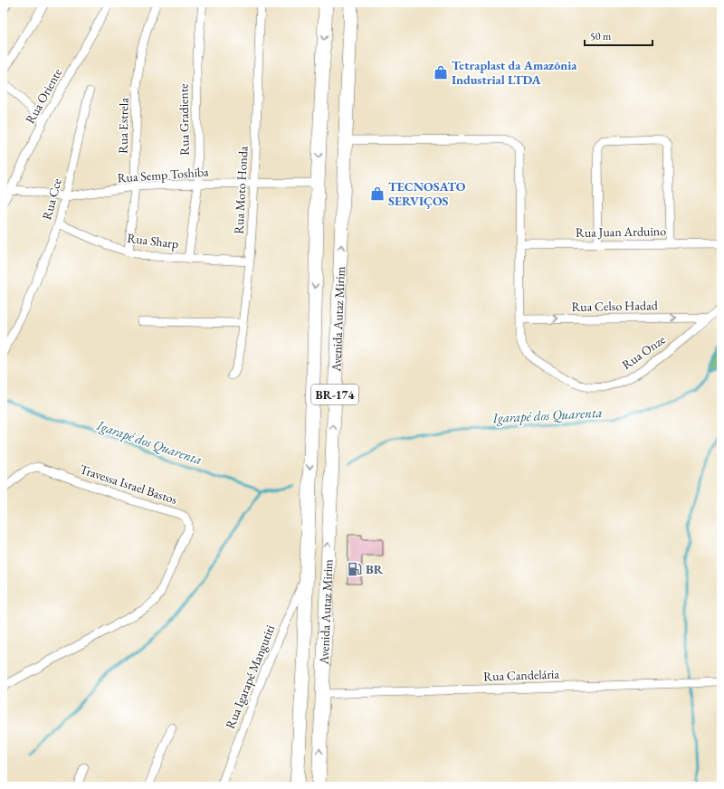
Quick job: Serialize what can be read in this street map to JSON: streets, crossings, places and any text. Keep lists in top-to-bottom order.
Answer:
{
  "streets": {
    "main road": ["Avenida Autaz Mirim", "BR-174"],
    "street": [
      "Rua Oriente",
      "Rua Gradiente",
      "Rua Estrela",
      "Rua Semp Toshiba",
      "Rua Moto Honda",
      "Rua Cce",
      "Rua Juan Arduino",
      "Rua Sharp",
      "Rua Celso Hadad",
      "Rua Onze",
      "Travessa Israel Bastos",
      "Rua Candelária",
      "Rua Igarapé Mangutiti"
    ]
  },
  "crossings": [
    ["Rua Oriente", "Rua Semp Toshiba"],
    ["Rua Gradiente", "Rua Semp Toshiba"],
    ["Rua Gradiente", "Rua Sharp"],
    ["Rua Estrela", "Rua Semp Toshiba"],
    ["Rua Estrela", "Rua Sharp"],
    ["Rua Semp Toshiba", "Rua Moto Honda"],
    ["Rua Semp Toshiba", "Rua Cce"],
    ["Rua Semp Toshiba", "Avenida Autaz Mirim"],
    ["Rua Moto Honda", "Rua Sharp"],
    ["Rua Cce", "Rua Sharp"],
    ["Rua Juan Arduino", "Rua Onze"],
    ["Rua Celso Hadad", "Rua Onze"],
    ["Avenida Autaz Mirim", "Rua Onze"],
    ["Avenida Autaz Mirim", "Rua Candelária"],
    ["Avenida Autaz Mirim", "Rua Igarapé Mangutiti"]
  ],
  "one_way": ["Rua Celso Hadad"],
  "water": ["Igarapé dos Quarenta"],
  "places": {
    "shop": ["Tetraplast da Amazônia Industrial LTDA", "TECNOSATO SERVIÇOS"],
    "fuel station": ["BR"]
  },
  "scale_bar": "50 m"
}
